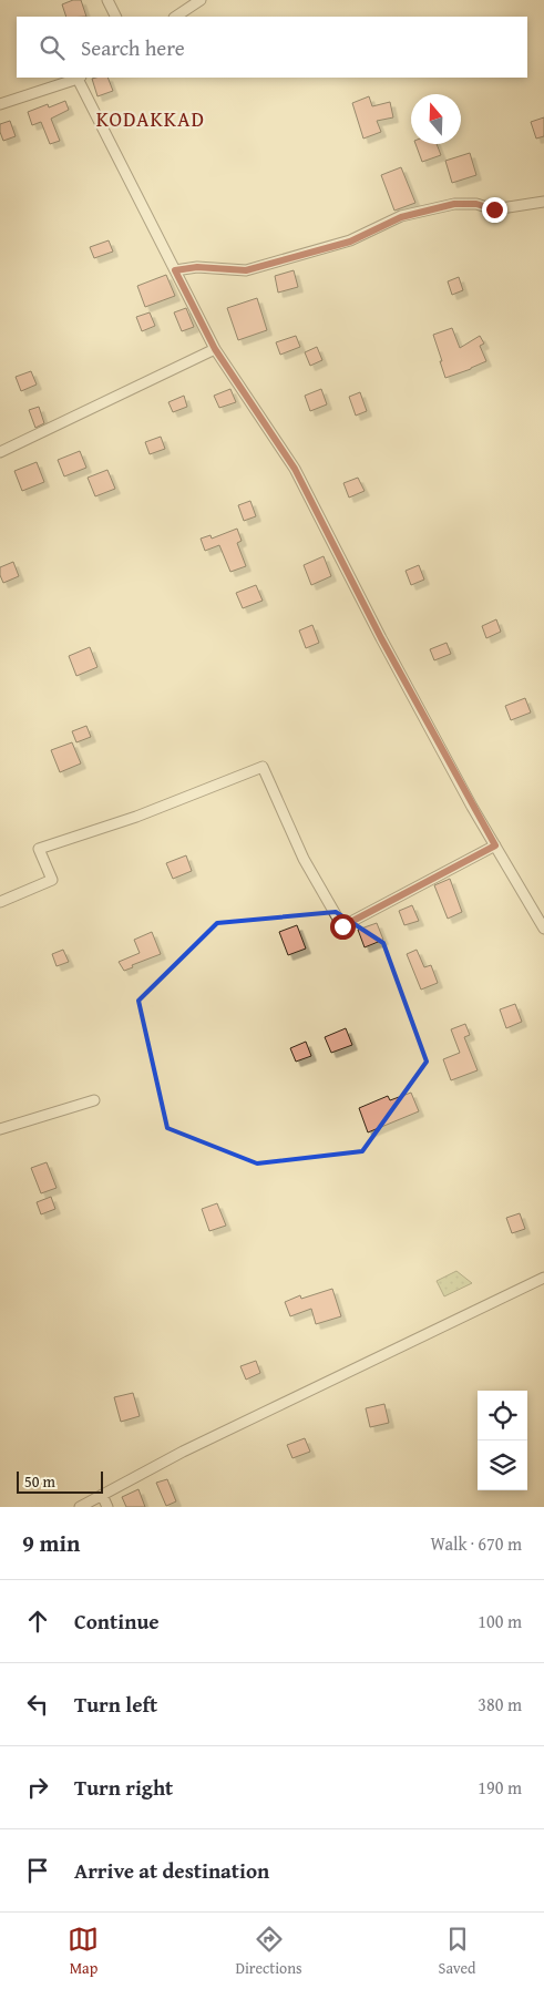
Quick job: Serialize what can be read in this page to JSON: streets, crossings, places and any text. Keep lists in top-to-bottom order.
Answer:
{
  "districts": ["KODAKKAD"],
  "scale_bar": "50 m",
  "north": "top",
  "page": {
    "search": "Search here",
    "scale": "50 m",
    "heading": ["9 min", "Walk · 670 m"],
    "list": [
      ["Continue", "100 m"],
      ["Turn left", "380 m"],
      ["Turn right", "190 m"],
      "Arrive at destination"
    ],
    "nav": ["Map", "Directions", "Saved"]
  }
}
